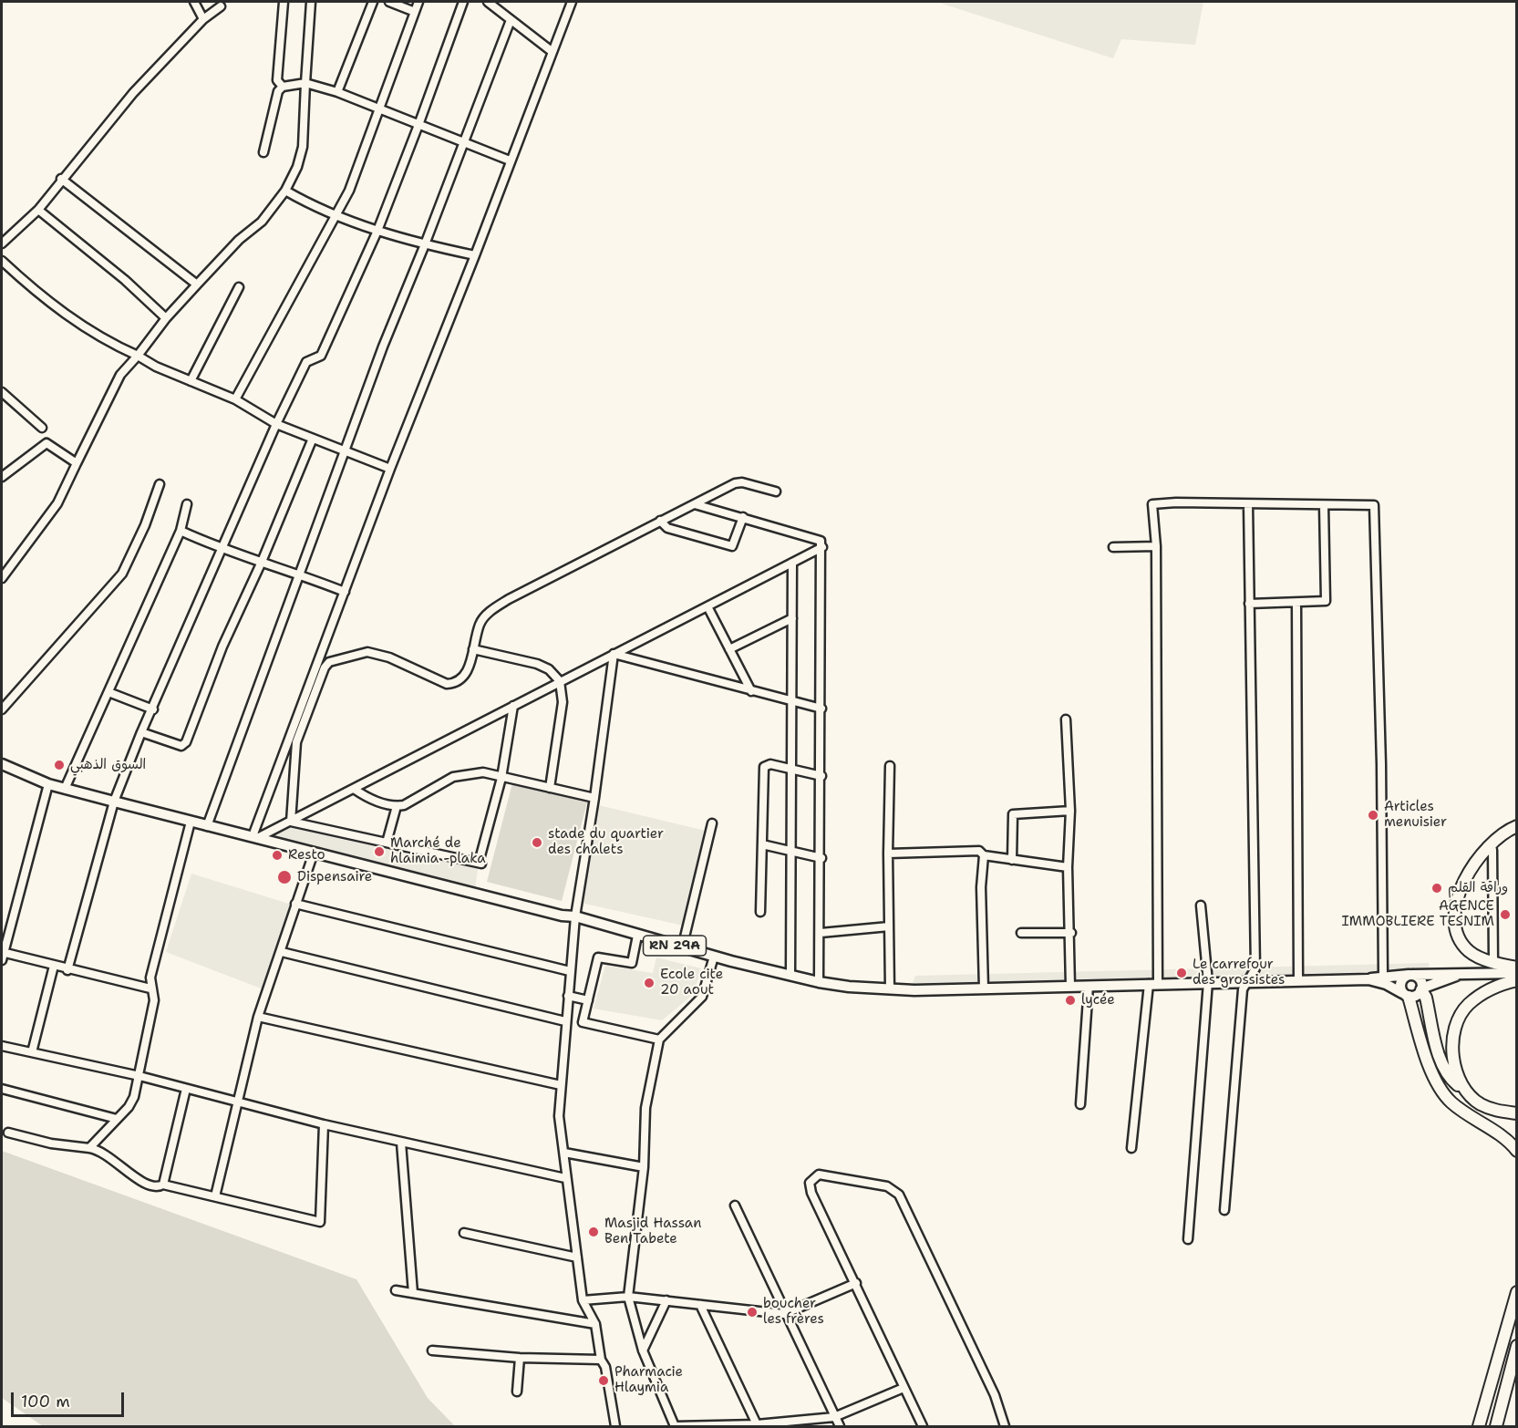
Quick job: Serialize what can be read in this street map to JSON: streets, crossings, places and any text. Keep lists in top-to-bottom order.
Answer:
{
  "streets": {
    "main road": ["RN 29A"]
  },
  "places": [
    "السوق الذهبي",
    "Articles menuisier",
    "stade du quartier des chalets",
    "Marché de hlaimia -plaka",
    "Resto",
    "Dispensaire",
    "وراقة القلم",
    "AGENCE IMMOBLIERE TESNIM",
    "Le carrefour des grossistes",
    "Ecole cite 20 aout",
    "lycée",
    "Masjid Hassan Ben Tabete",
    "boucher les frères",
    "Pharmacie Hlaymia"
  ],
  "scale_bar": "100 m"
}
